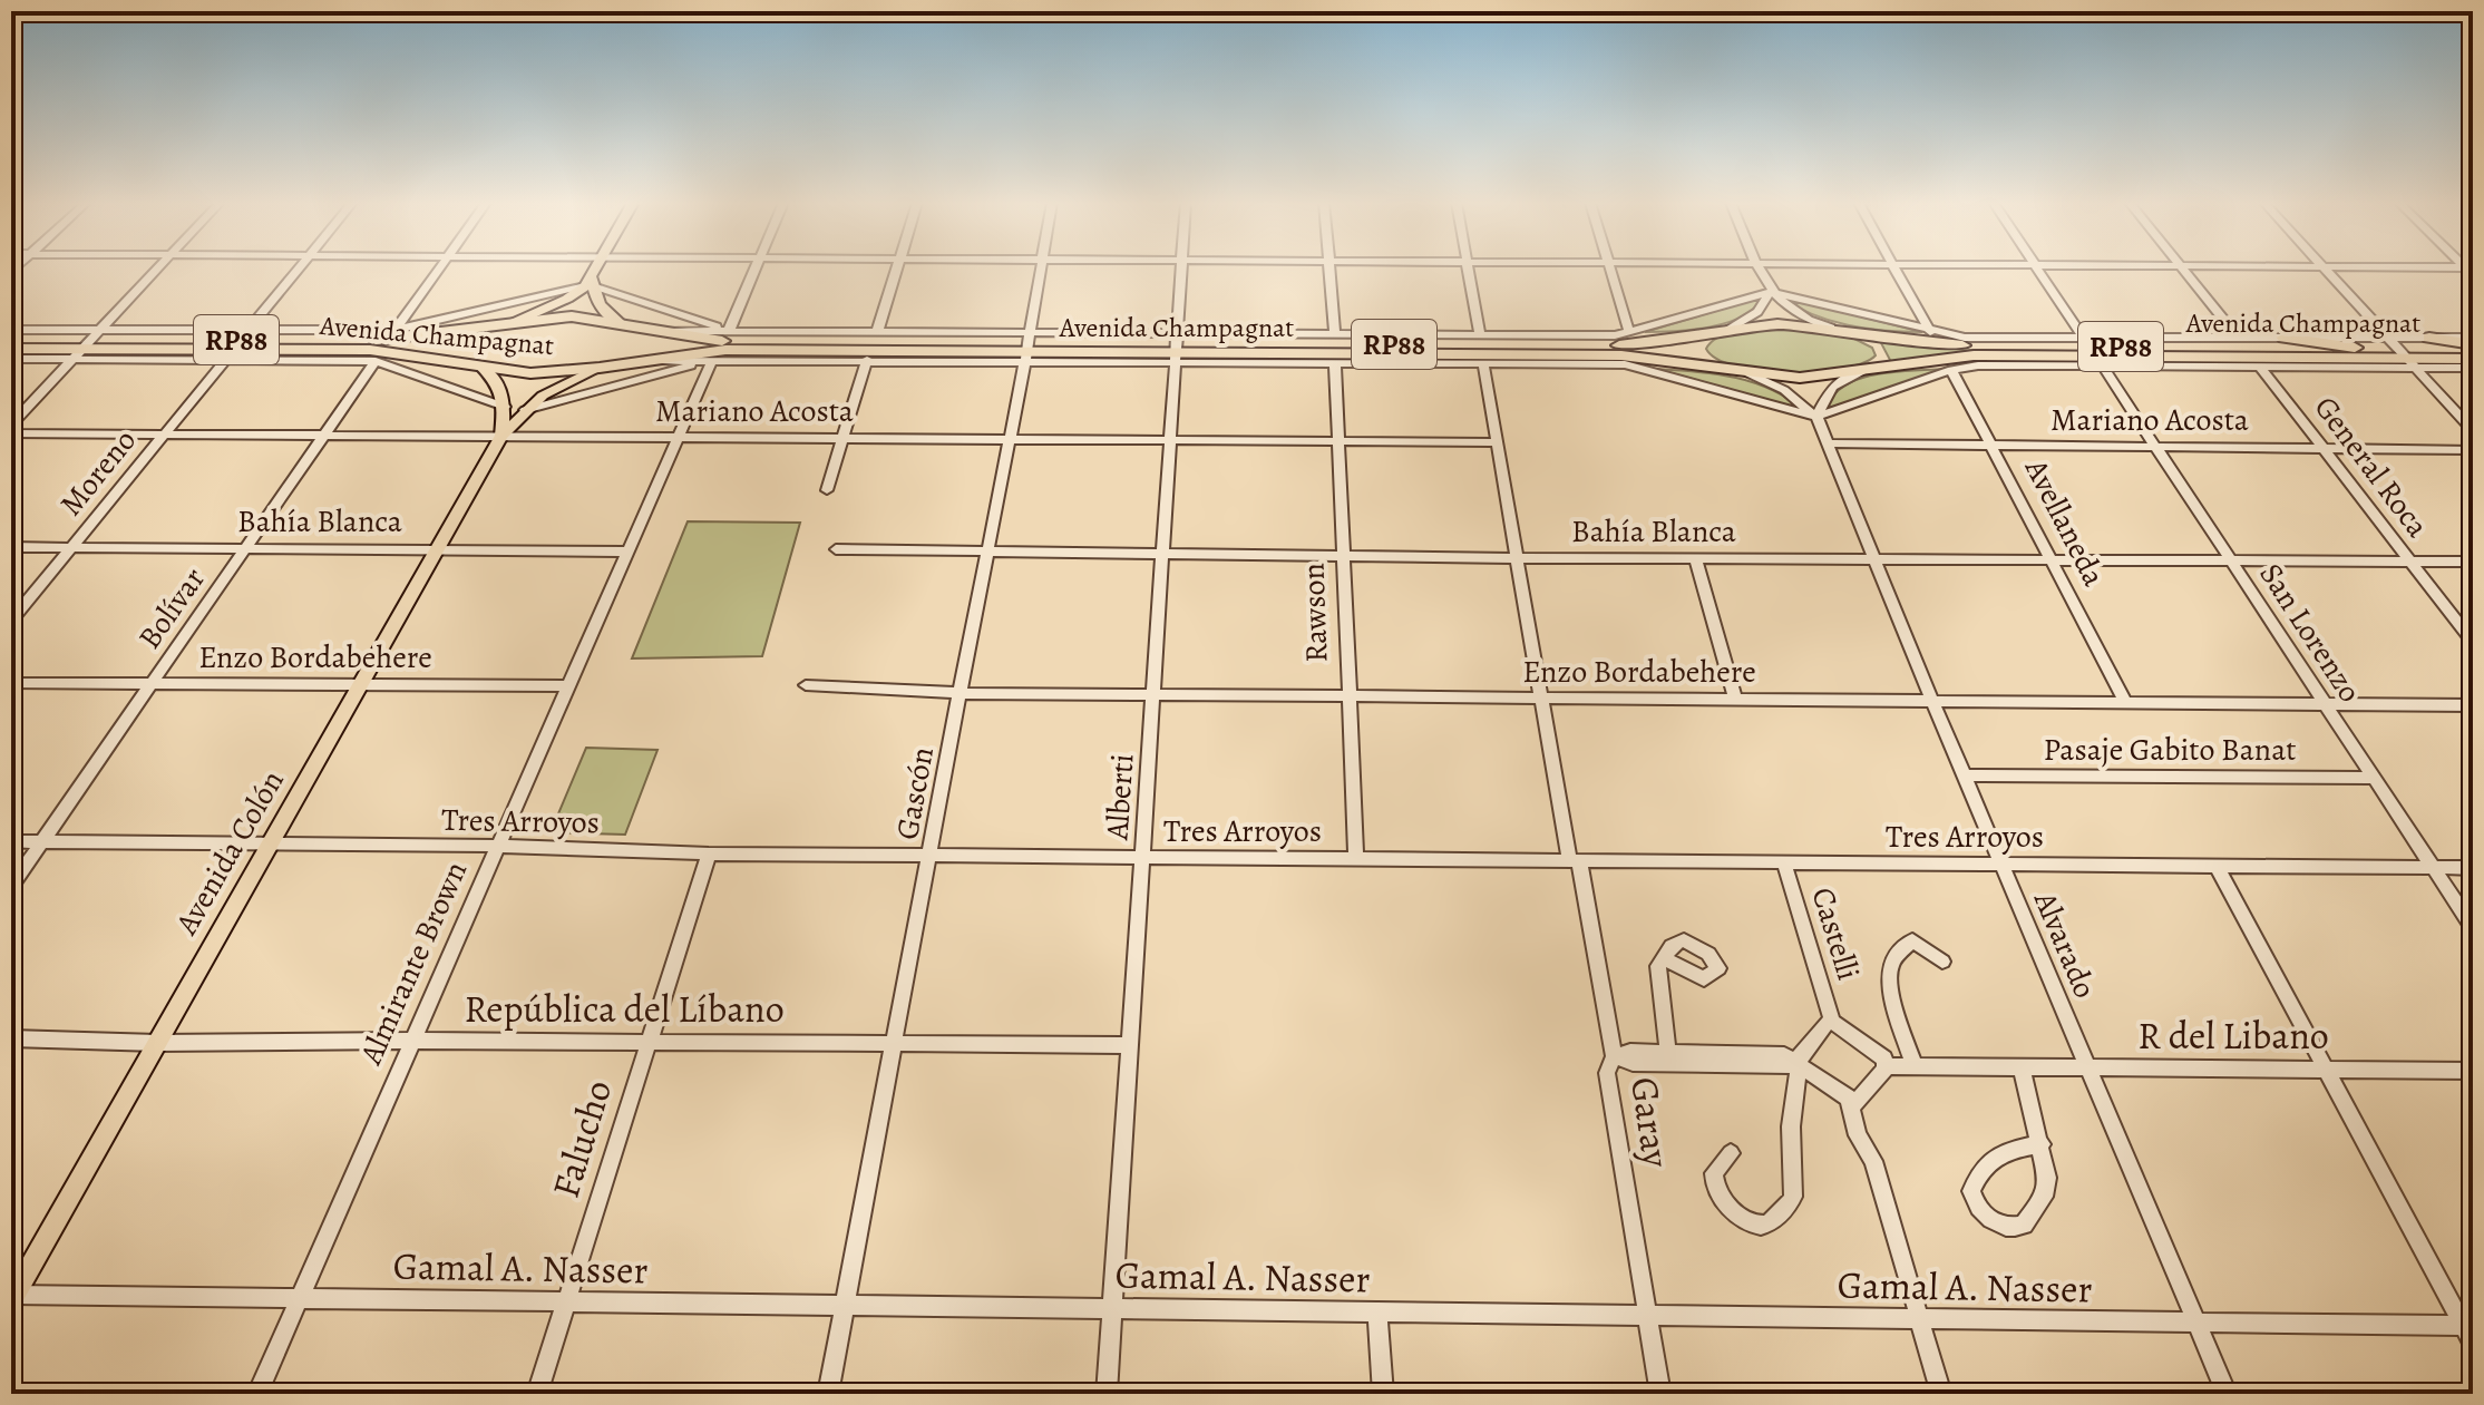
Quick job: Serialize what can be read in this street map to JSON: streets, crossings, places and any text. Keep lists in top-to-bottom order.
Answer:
{
  "streets": {
    "highway": ["Avenida Champagnat", "RP88", "Avenida Colón"],
    "street": [
      "Mariano Acosta",
      "General Roca",
      "Moreno",
      "Bahía Blanca",
      "Avellaneda",
      "Bolívar",
      "Rawson",
      "San Lorenzo",
      "Enzo Bordabehere",
      "Pasaje Gabito Banat",
      "Gascón",
      "Alberti",
      "Tres Arroyos",
      "Castelli",
      "Alvarado",
      "Almirante Brown",
      "República del Líbano",
      "R del Libano",
      "Garay",
      "Falucho",
      "Gamal A. Nasser"
    ]
  },
  "crossings": [
    ["Avenida Champagnat", "RP88"],
    ["Avenida Champagnat", "General Roca"],
    ["Avenida Champagnat", "Moreno"],
    ["Avenida Champagnat", "Avellaneda"],
    ["Avenida Champagnat", "Bolívar"],
    ["Avenida Champagnat", "Rawson"],
    ["Avenida Champagnat", "San Lorenzo"],
    ["Avenida Champagnat", "Gascón"],
    ["Avenida Champagnat", "Alberti"],
    ["Avenida Champagnat", "Avenida Colón"],
    ["Avenida Champagnat", "Alvarado"],
    ["Avenida Champagnat", "Almirante Brown"],
    ["Avenida Champagnat", "Garay"],
    ["Mariano Acosta", "General Roca"],
    ["Mariano Acosta", "Moreno"],
    ["Mariano Acosta", "Avellaneda"],
    ["Mariano Acosta", "Bolívar"],
    ["Mariano Acosta", "Rawson"],
    ["Mariano Acosta", "San Lorenzo"],
    ["Mariano Acosta", "Gascón"],
    ["Mariano Acosta", "Alberti"],
    ["Mariano Acosta", "Avenida Colón"],
    ["Mariano Acosta", "Alvarado"],
    ["Mariano Acosta", "Almirante Brown"],
    ["Mariano Acosta", "Garay"],
    ["General Roca", "Bahía Blanca"],
    ["Moreno", "Bahía Blanca"],
    ["Bahía Blanca", "Avellaneda"],
    ["Bahía Blanca", "Bolívar"],
    ["Bahía Blanca", "Rawson"],
    ["Bahía Blanca", "San Lorenzo"],
    ["Bahía Blanca", "Gascón"],
    ["Bahía Blanca", "Alberti"],
    ["Bahía Blanca", "Avenida Colón"],
    ["Bahía Blanca", "Alvarado"],
    ["Bahía Blanca", "Almirante Brown"],
    ["Bahía Blanca", "Garay"],
    ["Avellaneda", "Enzo Bordabehere"],
    ["Bolívar", "Enzo Bordabehere"],
    ["Bolívar", "Tres Arroyos"],
    ["Rawson", "Enzo Bordabehere"],
    ["Rawson", "Tres Arroyos"],
    ["San Lorenzo", "Enzo Bordabehere"],
    ["San Lorenzo", "Pasaje Gabito Banat"],
    ["San Lorenzo", "Tres Arroyos"],
    ["Enzo Bordabehere", "Gascón"],
    ["Enzo Bordabehere", "Alberti"],
    ["Enzo Bordabehere", "Avenida Colón"],
    ["Enzo Bordabehere", "Alvarado"],
    ["Enzo Bordabehere", "Almirante Brown"],
    ["Enzo Bordabehere", "Garay"],
    ["Pasaje Gabito Banat", "Alvarado"],
    ["Gascón", "Tres Arroyos"],
    ["Gascón", "República del Líbano"],
    ["Gascón", "Gamal A. Nasser"],
    ["Alberti", "Tres Arroyos"],
    ["Alberti", "República del Líbano"],
    ["Alberti", "Gamal A. Nasser"],
    ["Tres Arroyos", "Avenida Colón"],
    ["Tres Arroyos", "Castelli"],
    ["Tres Arroyos", "Alvarado"],
    ["Tres Arroyos", "Almirante Brown"],
    ["Tres Arroyos", "Garay"],
    ["Tres Arroyos", "Falucho"],
    ["Avenida Colón", "República del Líbano"],
    ["Avenida Colón", "Gamal A. Nasser"],
    ["Alvarado", "R del Libano"],
    ["Alvarado", "Gamal A. Nasser"],
    ["Almirante Brown", "República del Líbano"],
    ["Almirante Brown", "Gamal A. Nasser"],
    ["República del Líbano", "Falucho"],
    ["Garay", "Gamal A. Nasser"],
    ["Falucho", "Gamal A. Nasser"]
  ]
}
